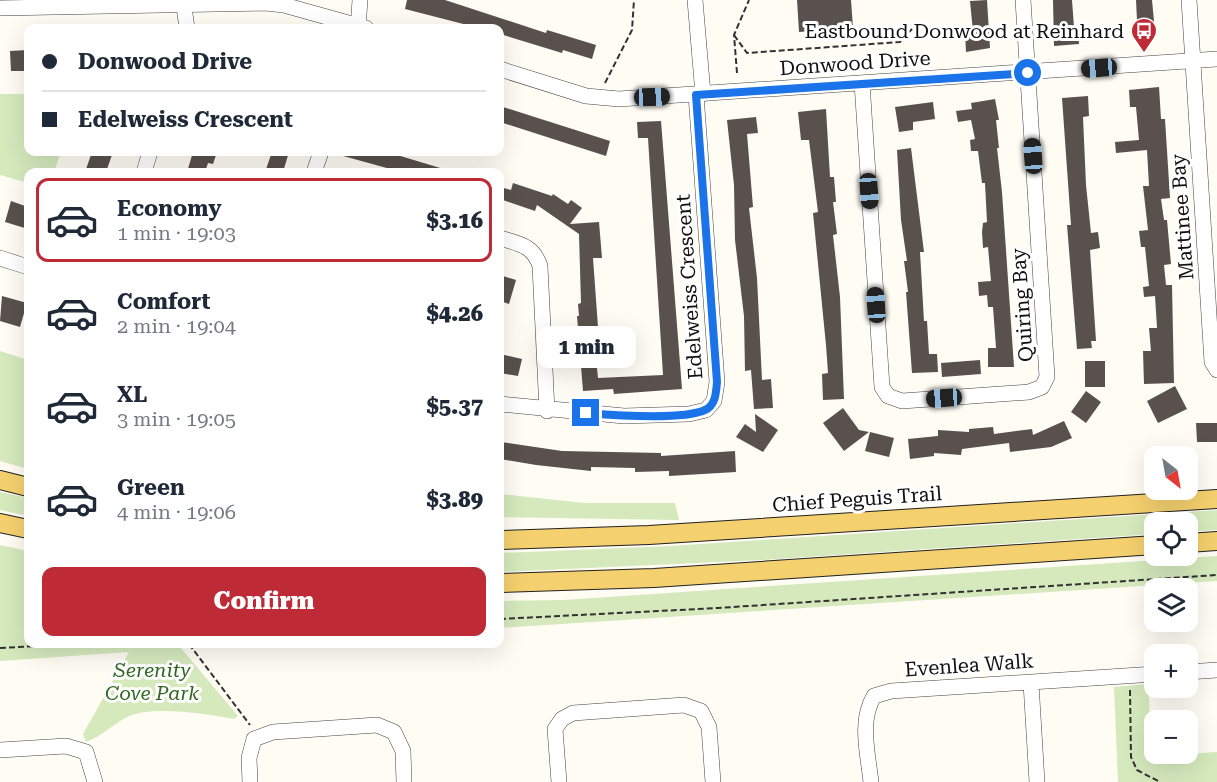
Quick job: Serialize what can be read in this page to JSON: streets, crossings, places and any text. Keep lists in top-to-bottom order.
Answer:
{
  "streets": {
    "main road": ["Chief Peguis Trail"],
    "street": [
      "Donwood Drive",
      "Mattinee Bay",
      "Edelweiss Crescent",
      "Quiring Bay",
      "Evenlea Walk"
    ]
  },
  "crossings": [
    ["Donwood Drive", "Mattinee Bay"],
    ["Donwood Drive", "Edelweiss Crescent"],
    ["Donwood Drive", "Quiring Bay"]
  ],
  "parks": ["Serenity Cove Park"],
  "places": {
    "bus stop": ["Eastbound Donwood at Reinhard"]
  },
  "north": "bottom right",
  "page": {
    "banner": ["Donwood Drive", "Edelweiss Crescent"],
    "list": [
      {
        "name": "Economy",
        "note": "1 min · 19:03",
        "value": "$3.16"
      },
      {
        "name": "Comfort",
        "note": "2 min · 19:04",
        "value": "$4.26"
      },
      {
        "name": "XL",
        "note": "3 min · 19:05",
        "value": "$5.37"
      },
      {
        "name": "Green",
        "note": "4 min · 19:06",
        "value": "$3.89"
      }
    ],
    "bubble": "1 min",
    "map_buttons": ["+", "−"],
    "buttons": "Confirm"
  }
}
